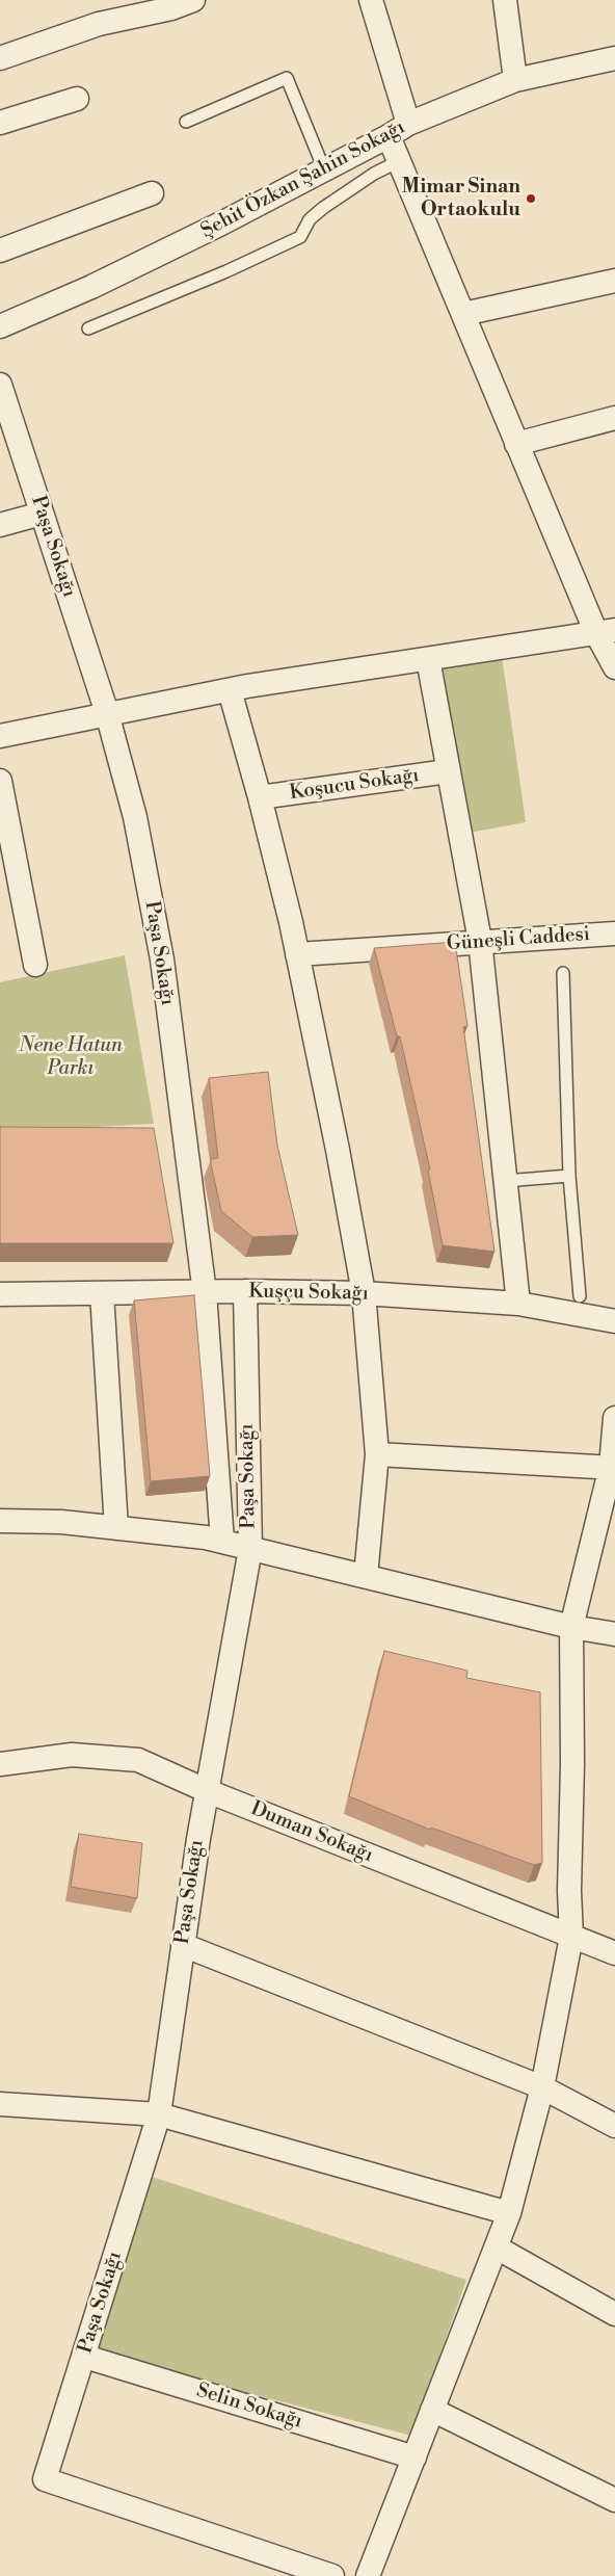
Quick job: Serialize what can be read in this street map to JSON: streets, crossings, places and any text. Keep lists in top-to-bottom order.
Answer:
{
  "streets": {
    "street": [
      "Şehit Özkan Şahin Sokağı",
      "Paşa Sokağı",
      "Koşucu Sokağı",
      "Güneşli Caddesi",
      "Kuşçu Sokağı",
      "Duman Sokağı",
      "Selin Sokağı"
    ]
  },
  "crossings": [
    ["Paşa Sokağı", "Kuşçu Sokağı"],
    ["Paşa Sokağı", "Duman Sokağı"],
    ["Paşa Sokağı", "Selin Sokağı"]
  ],
  "parks": ["Nene Hatun Parkı"],
  "places": ["Mimar Sinan Ortaokulu"]
}
